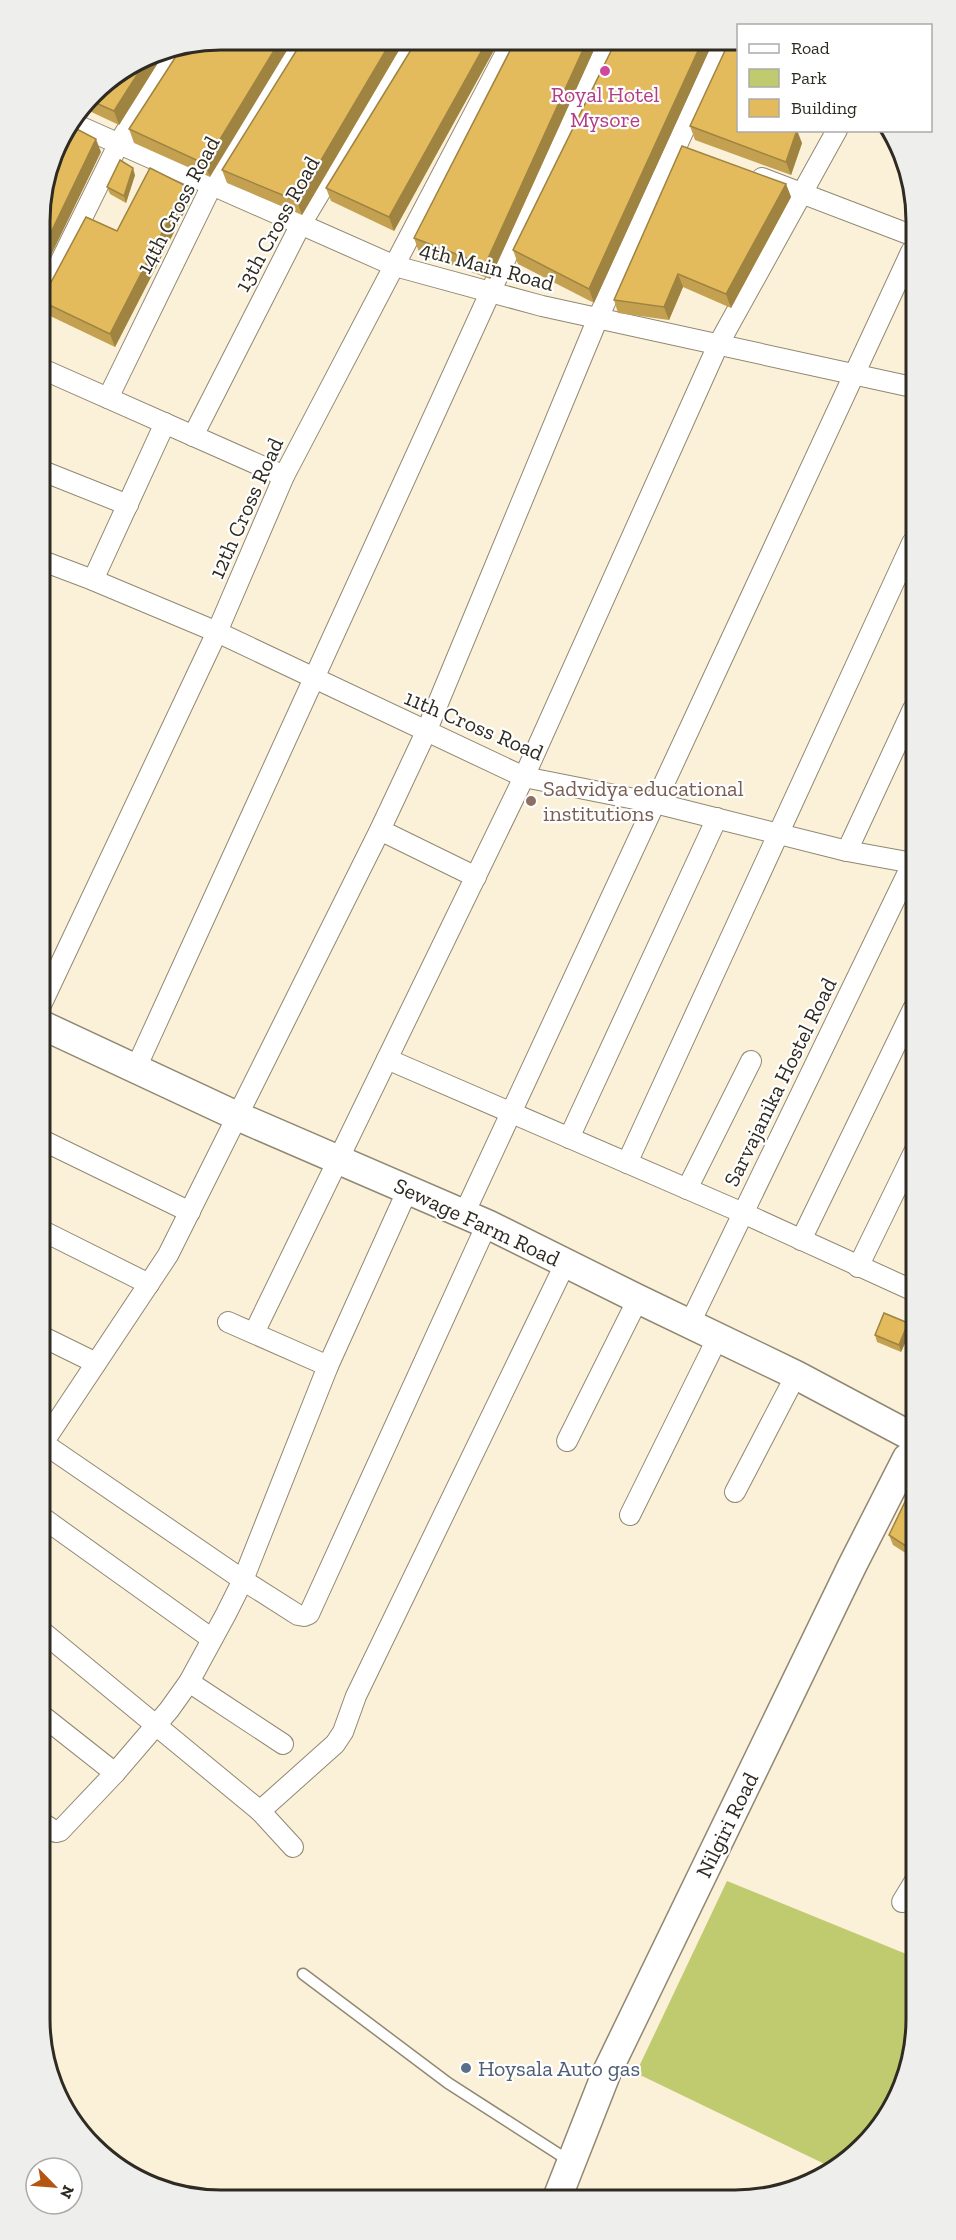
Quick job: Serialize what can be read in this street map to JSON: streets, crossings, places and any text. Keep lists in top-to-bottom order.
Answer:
{
  "streets": {
    "main road": ["Sewage Farm Road", "Nilgiri Road"],
    "street": [
      "14th Cross Road",
      "13th Cross Road",
      "4th Main Road",
      "12th Cross Road",
      "11th Cross Road",
      "Sarvajanika Hostel Road"
    ]
  },
  "crossings": [
    ["14th Cross Road", "4th Main Road"],
    ["13th Cross Road", "4th Main Road"],
    ["4th Main Road", "12th Cross Road"],
    ["12th Cross Road", "11th Cross Road"],
    ["Sarvajanika Hostel Road", "Sewage Farm Road"]
  ],
  "places": ["Royal Hotel Mysore", "Sadvidya educational institutions", "Hoysala Auto gas"],
  "legend": ["Road", "Park", "Building"],
  "north": "bottom right"
}
